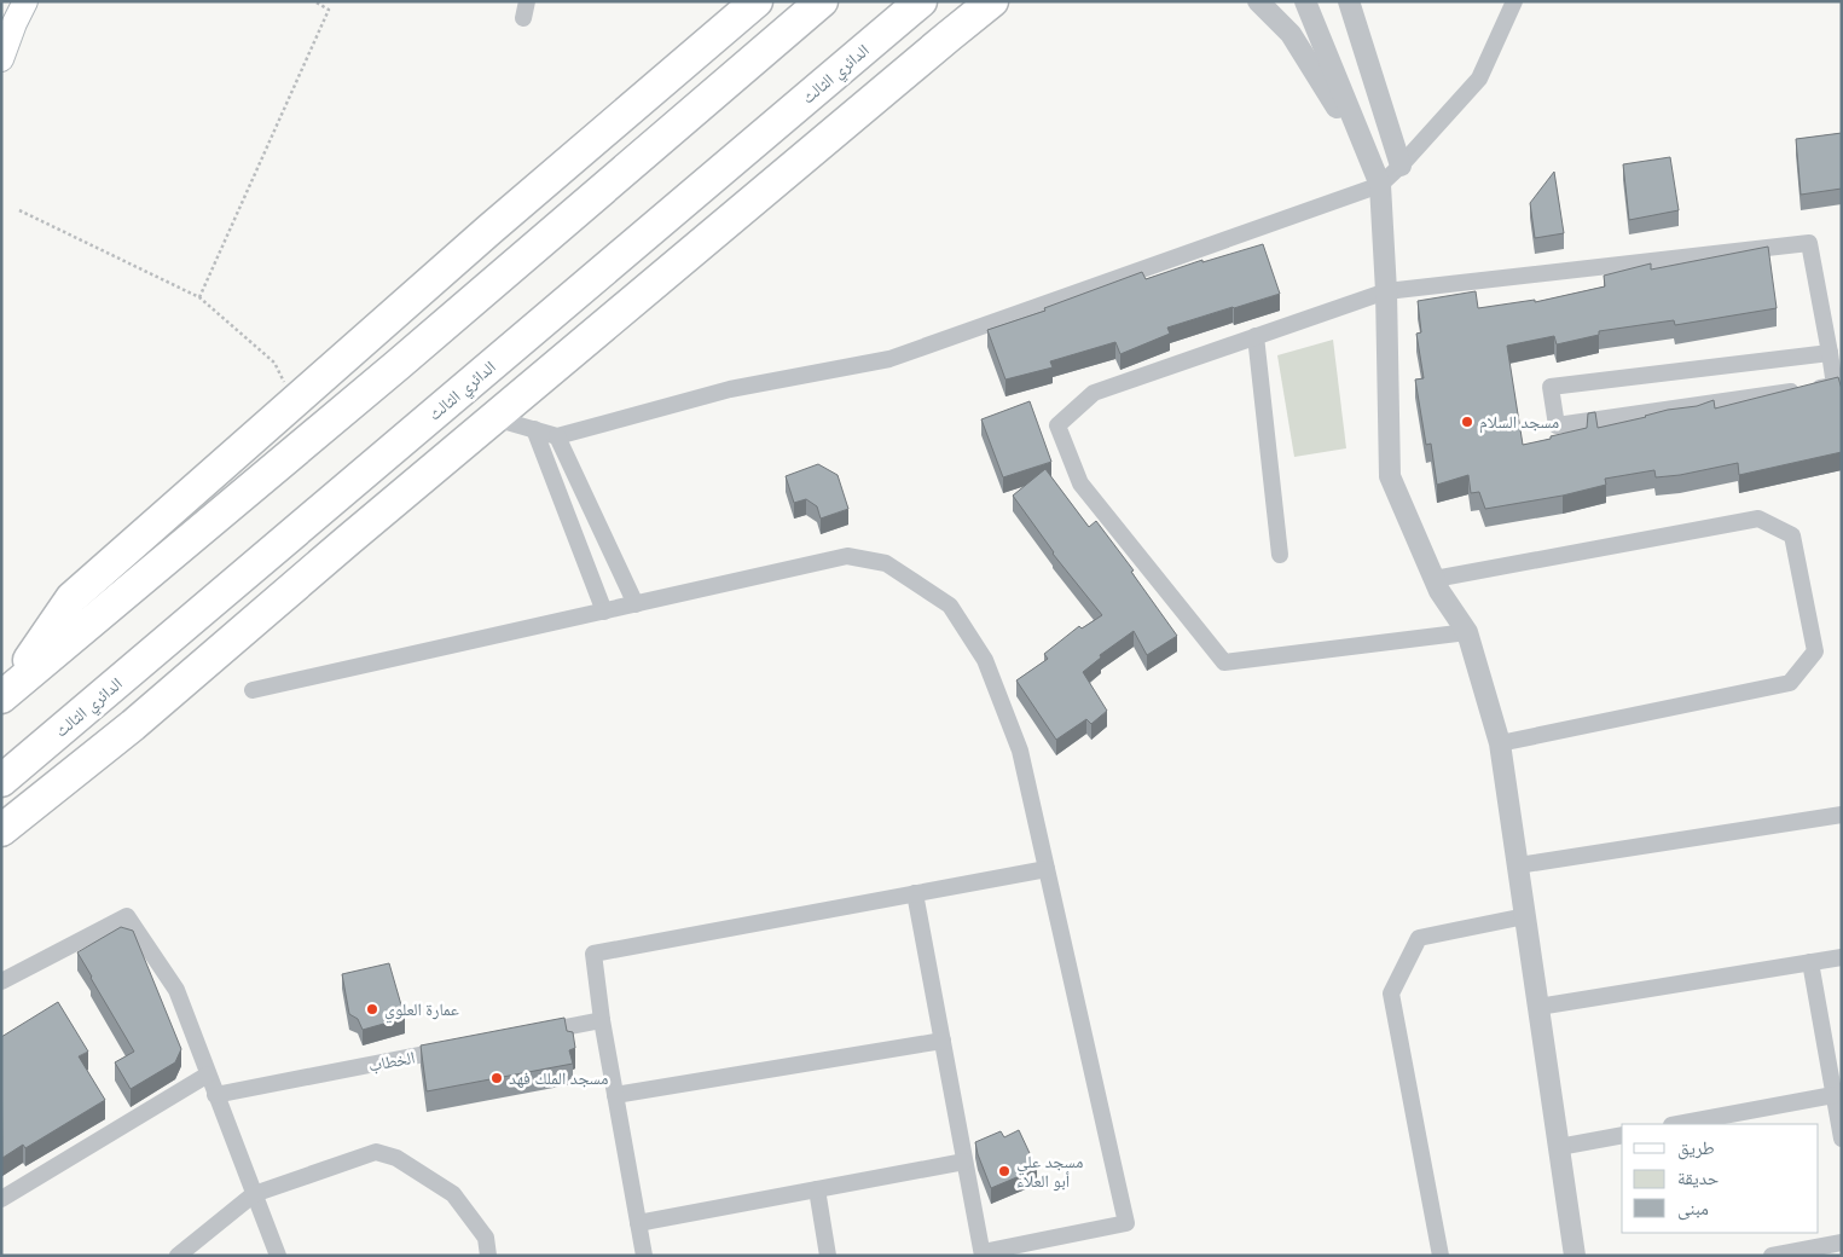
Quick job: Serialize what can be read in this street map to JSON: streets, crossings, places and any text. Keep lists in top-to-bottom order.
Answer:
{
  "streets": {
    "highway": ["الدائري الثالث"],
    "street": ["الخطاب"]
  },
  "places": [
    "مسجد السلام",
    "عمارة العلوي",
    "مسجد الملك فهد",
    "مسجد علي أبو العلاء"
  ],
  "legend": ["طريق", "حديقة", "مبنى"]
}
